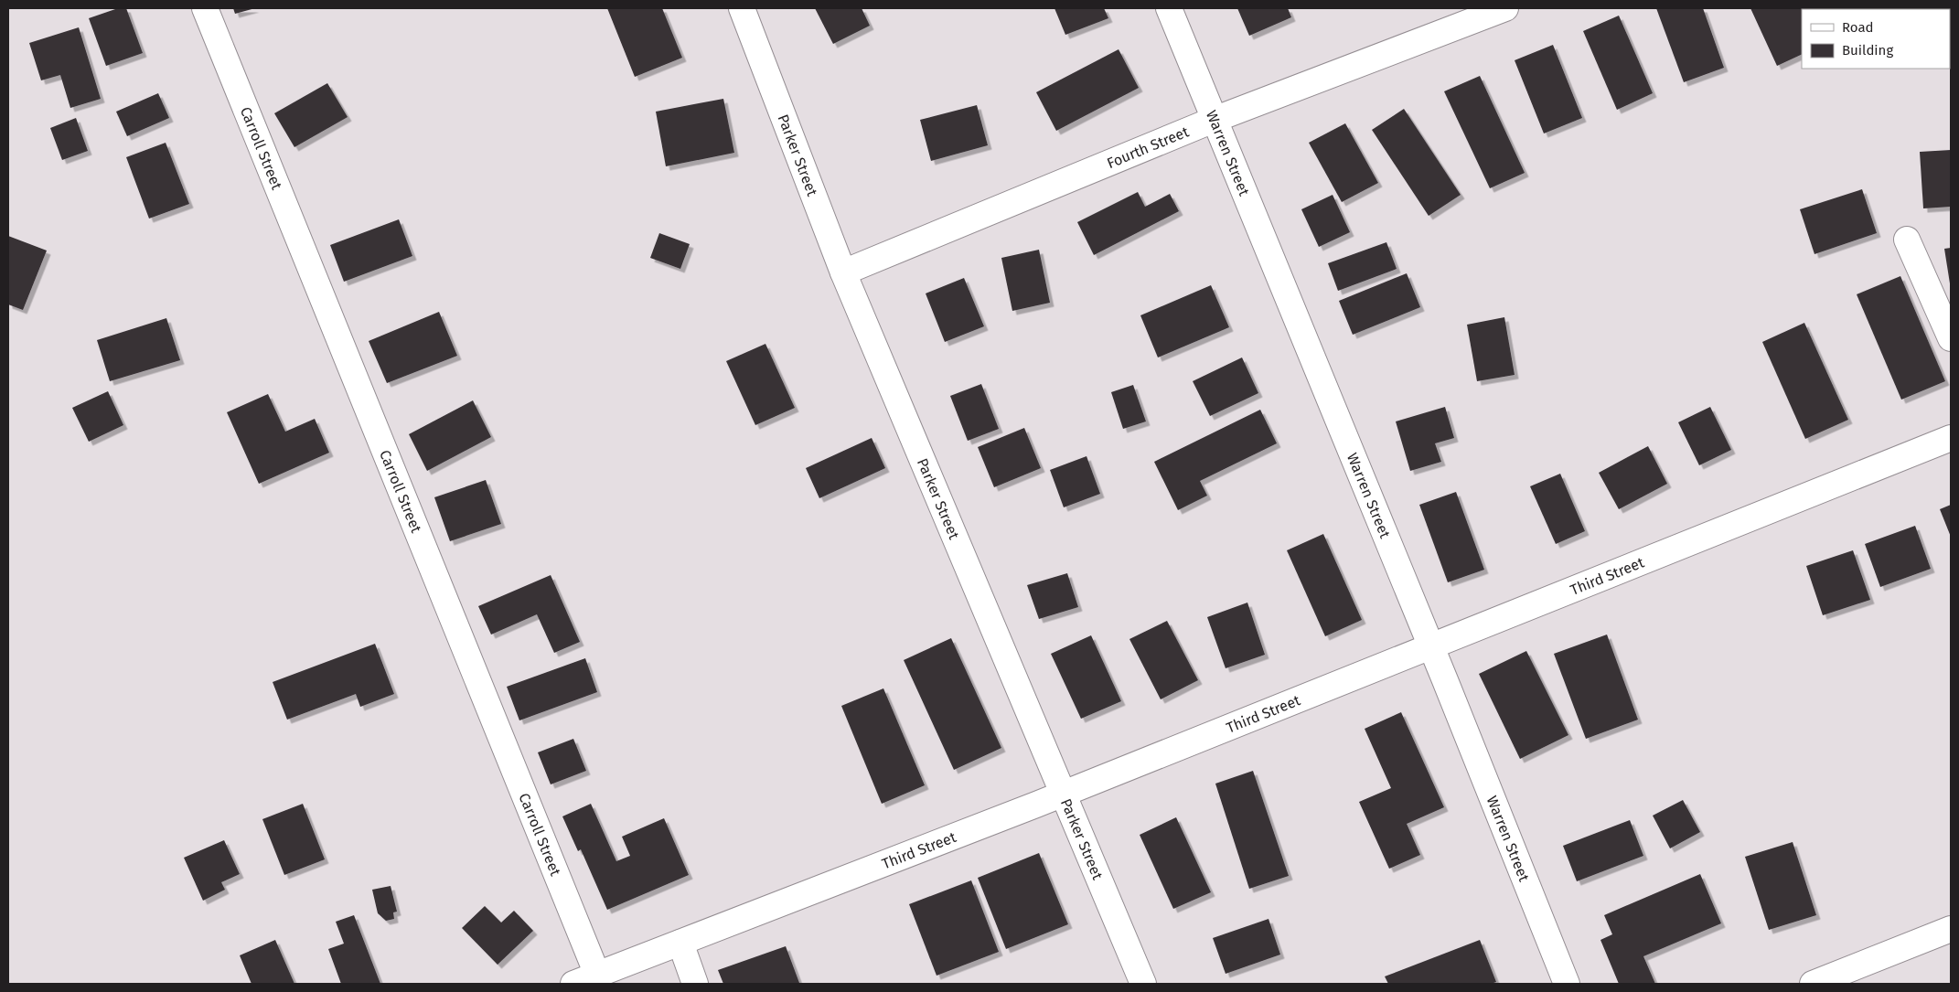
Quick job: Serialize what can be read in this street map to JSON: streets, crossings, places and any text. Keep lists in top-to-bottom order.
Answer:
{
  "streets": {
    "street": [
      "Fourth Street",
      "Carroll Street",
      "Warren Street",
      "Parker Street",
      "Third Street"
    ]
  },
  "crossings": [
    ["Fourth Street", "Warren Street"],
    ["Fourth Street", "Parker Street"],
    ["Carroll Street", "Third Street"],
    ["Warren Street", "Third Street"],
    ["Parker Street", "Third Street"]
  ],
  "legend": ["Road", "Building"]
}
